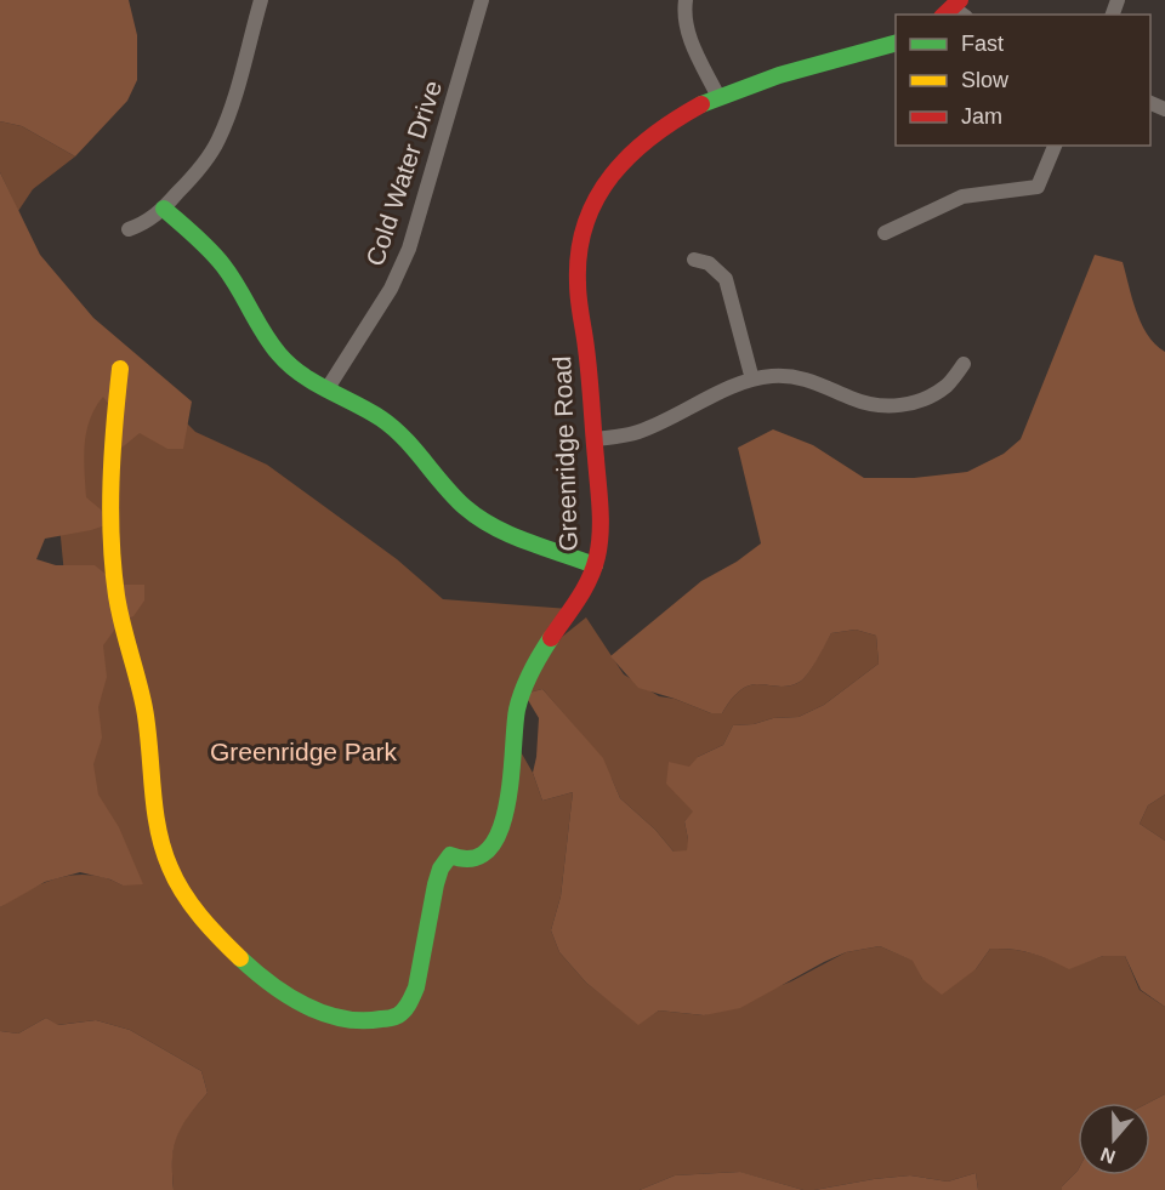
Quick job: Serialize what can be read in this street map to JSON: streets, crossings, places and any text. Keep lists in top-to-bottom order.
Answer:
{
  "streets": {
    "street": ["Cold Water Drive", "Greenridge Road"]
  },
  "parks": ["Greenridge Park"],
  "legend": ["Fast", "Slow", "Jam"],
  "north": "bottom"
}
